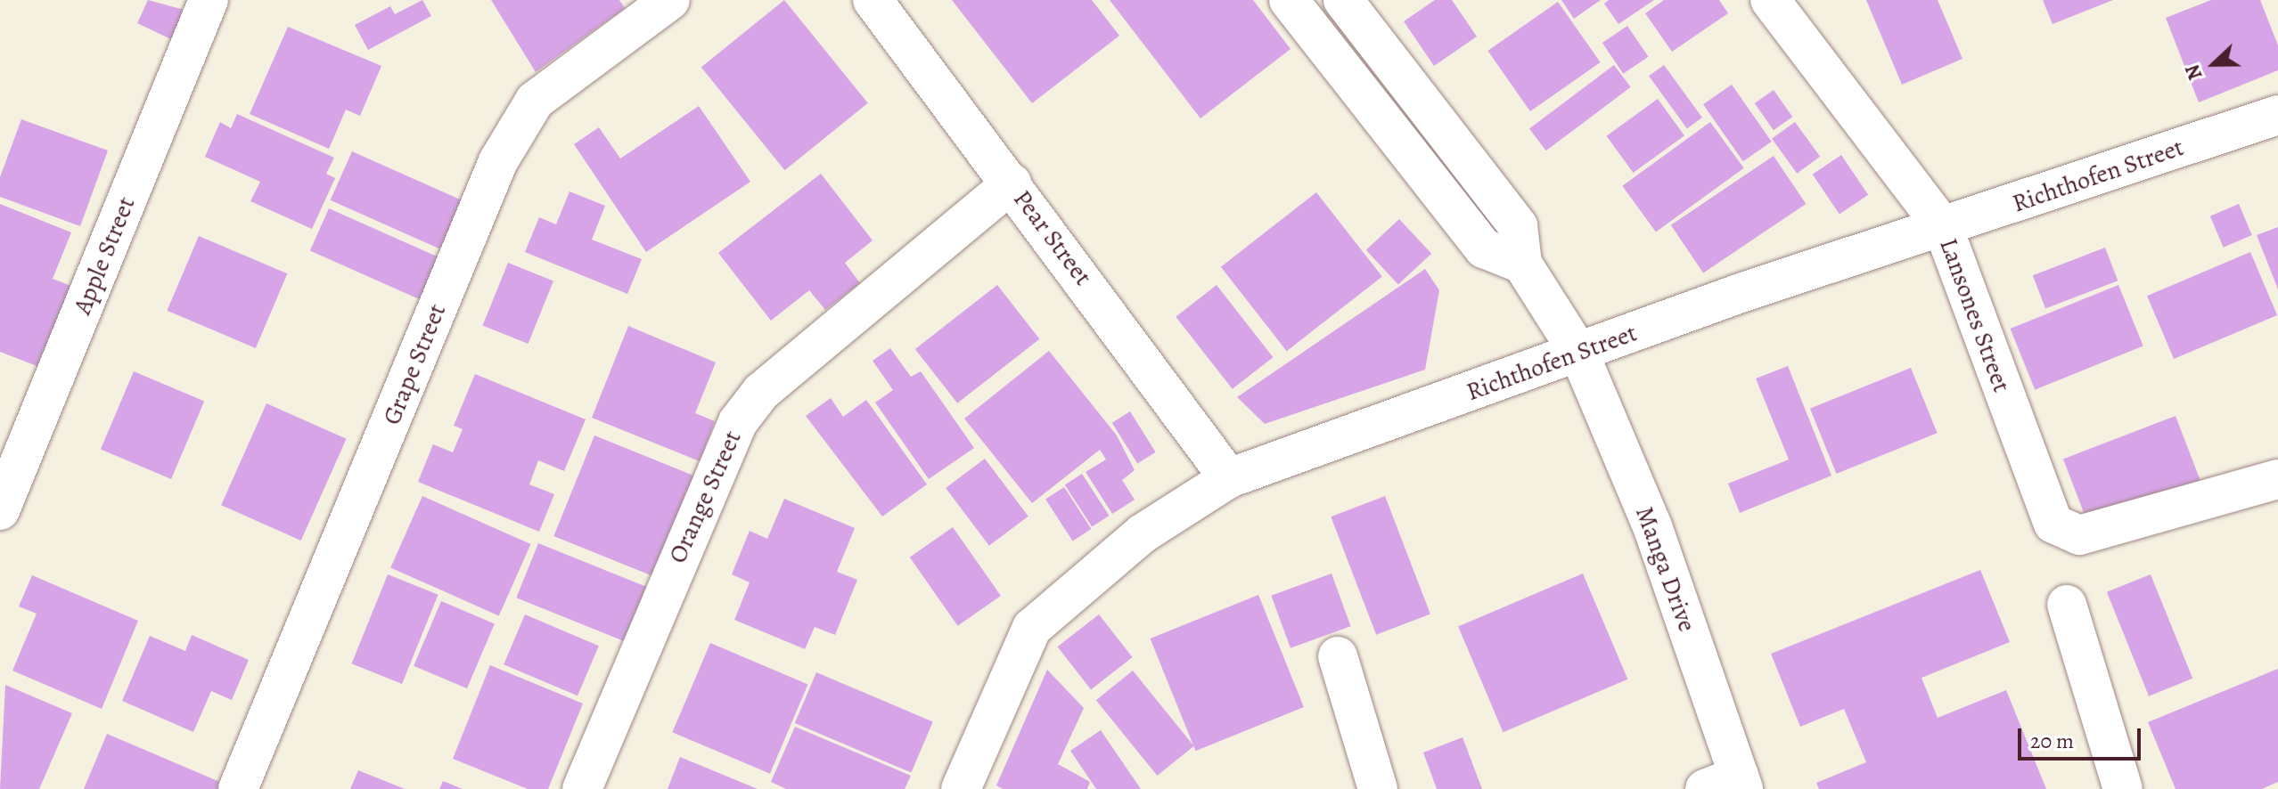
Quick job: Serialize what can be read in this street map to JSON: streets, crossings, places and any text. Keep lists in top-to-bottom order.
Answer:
{
  "streets": {
    "street": [
      "Richthofen Street",
      "Pear Street",
      "Apple Street",
      "Lansones Street",
      "Grape Street",
      "Orange Street",
      "Manga Drive"
    ]
  },
  "crossings": [
    ["Richthofen Street", "Pear Street"],
    ["Richthofen Street", "Lansones Street"],
    ["Richthofen Street", "Manga Drive"],
    ["Pear Street", "Orange Street"]
  ],
  "scale_bar": "20 m",
  "north": "left"
}
